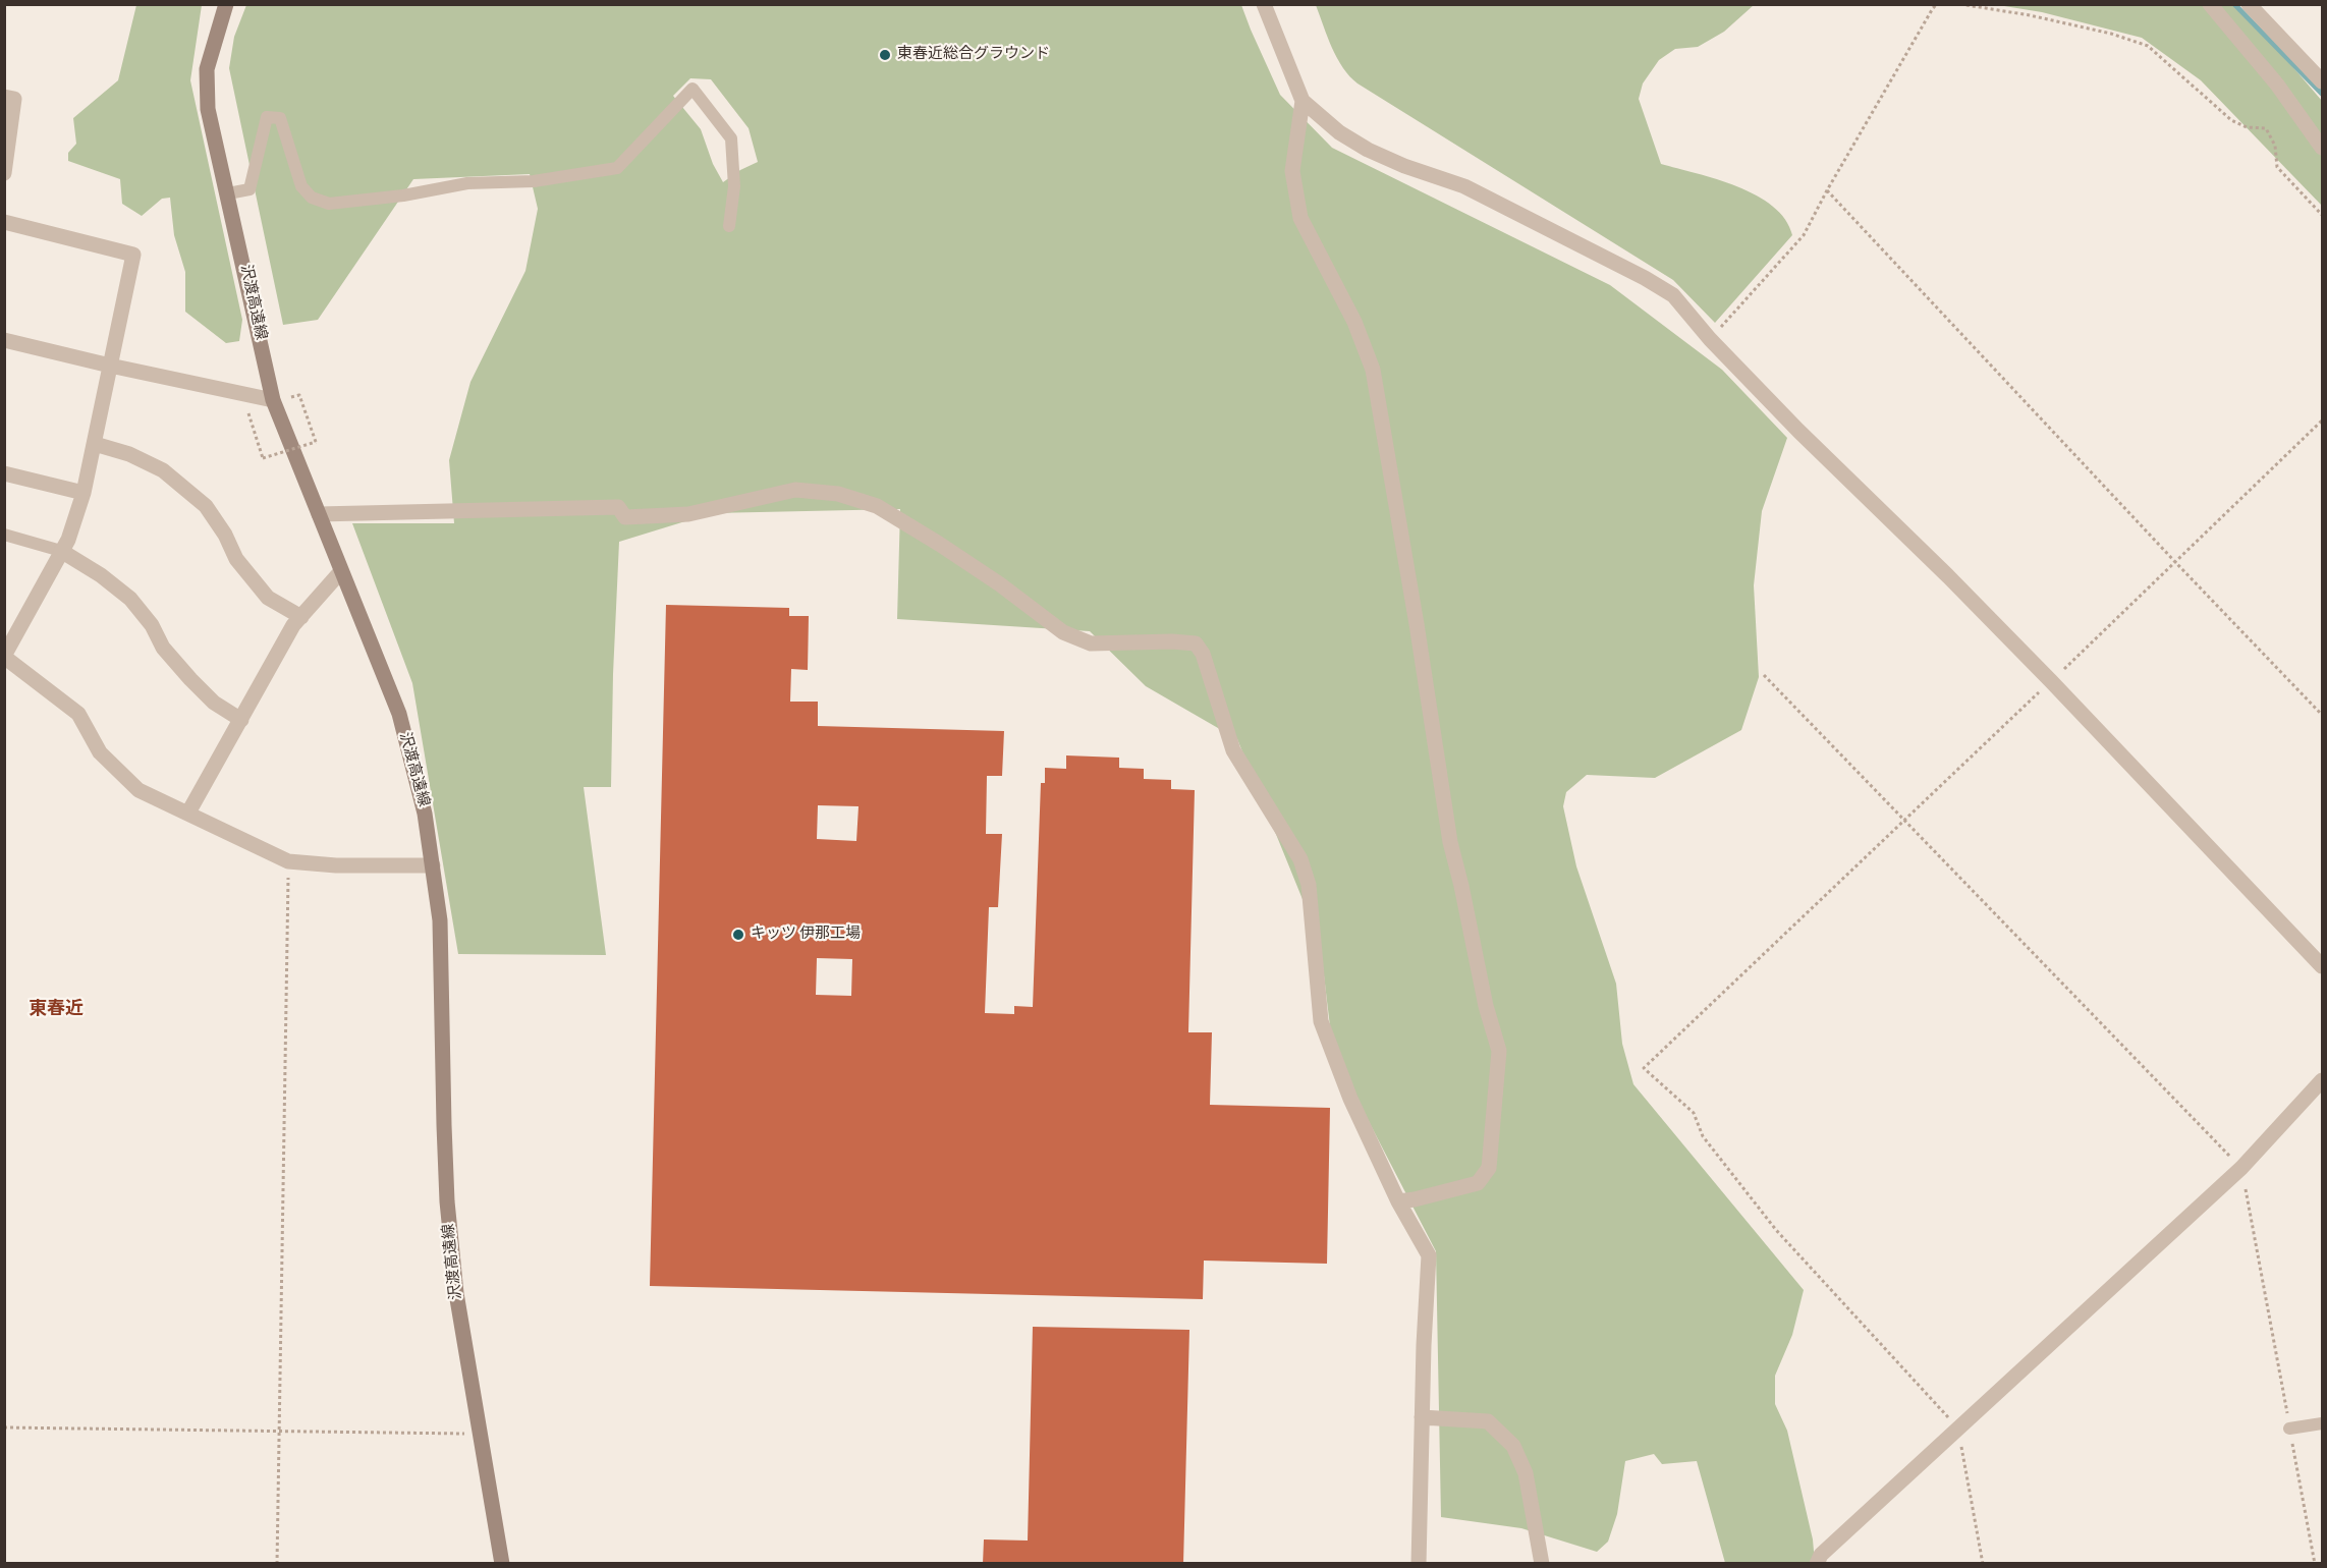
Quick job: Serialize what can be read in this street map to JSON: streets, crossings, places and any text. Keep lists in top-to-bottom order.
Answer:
{
  "streets": {
    "main road": ["沢渡高遠線"]
  },
  "districts": ["東春近"],
  "places": ["東春近総合グラウンド", "キッツ 伊那工場"]
}
